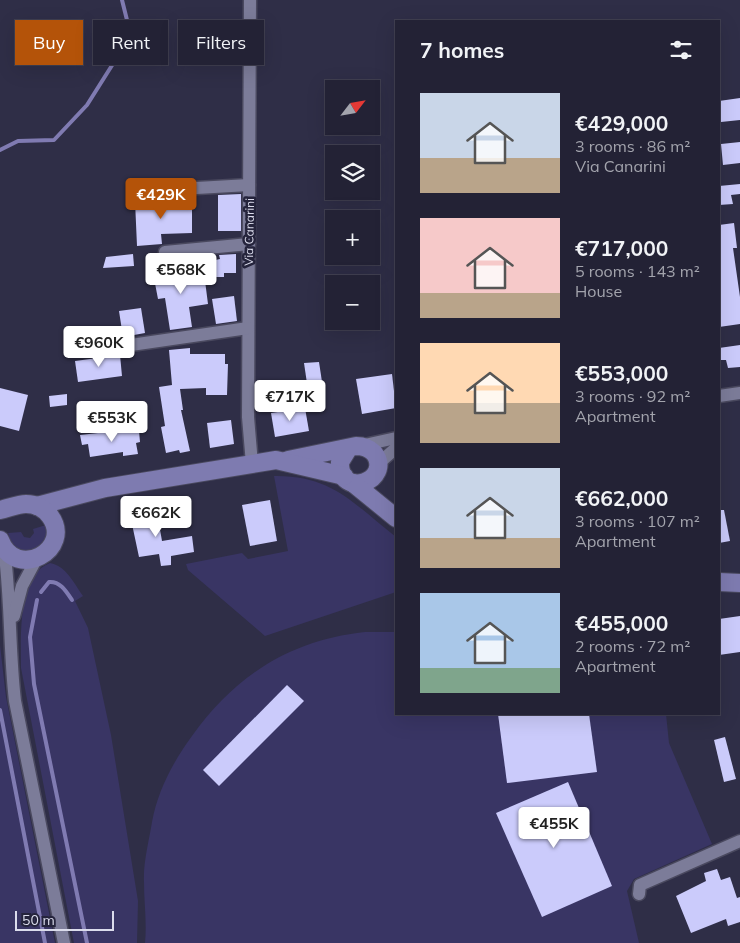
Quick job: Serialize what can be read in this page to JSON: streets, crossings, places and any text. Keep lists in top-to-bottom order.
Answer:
{
  "streets": {
    "street": ["Via Canarini"]
  },
  "scale_bar": "50 m",
  "north": "top right",
  "page": {
    "chip": ["Buy", "Rent", "Filters"],
    "heading": "7 homes",
    "map_buttons": ["+", "−"],
    "list": [
      {
        "name": "€429,000",
        "note": "3 rooms · 86 m² · Via Canarini"
      },
      {
        "name": "€717,000",
        "note": "5 rooms · 143 m² · House"
      },
      {
        "name": "€553,000",
        "note": "3 rooms · 92 m² · Apartment"
      },
      {
        "name": "€662,000",
        "note": "3 rooms · 107 m² · Apartment"
      },
      {
        "name": "€455,000",
        "note": "2 rooms · 72 m² · Apartment"
      }
    ],
    "price": [
      "€429K",
      "€568K",
      "€960K",
      "€717K",
      "€553K",
      "€662K",
      "€455K"
    ],
    "scale": "50 m"
  }
}
